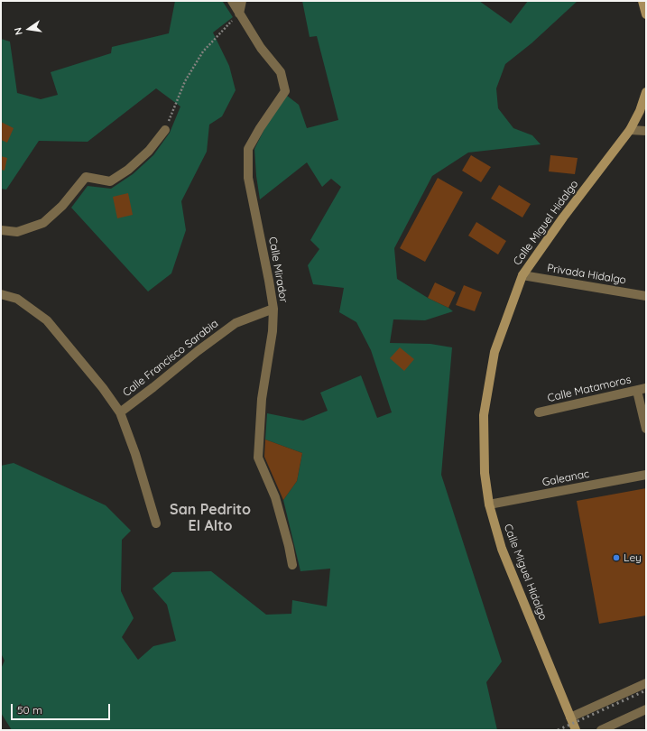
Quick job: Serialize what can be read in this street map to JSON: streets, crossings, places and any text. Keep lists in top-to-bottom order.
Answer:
{
  "streets": {
    "main road": ["Calle Miguel Hidalgo"],
    "street": [
      "Calle Mirador",
      "Privada Hidalgo",
      "Calle Francisco Sarabia",
      "Calle Matamoros",
      "Galeanac"
    ]
  },
  "crossings": [
    ["Calle Miguel Hidalgo", "Privada Hidalgo"],
    ["Calle Miguel Hidalgo", "Galeanac"],
    ["Calle Mirador", "Calle Francisco Sarabia"]
  ],
  "districts": ["San Pedrito El Alto"],
  "places": ["Ley"],
  "scale_bar": "50 m",
  "north": "left"
}
